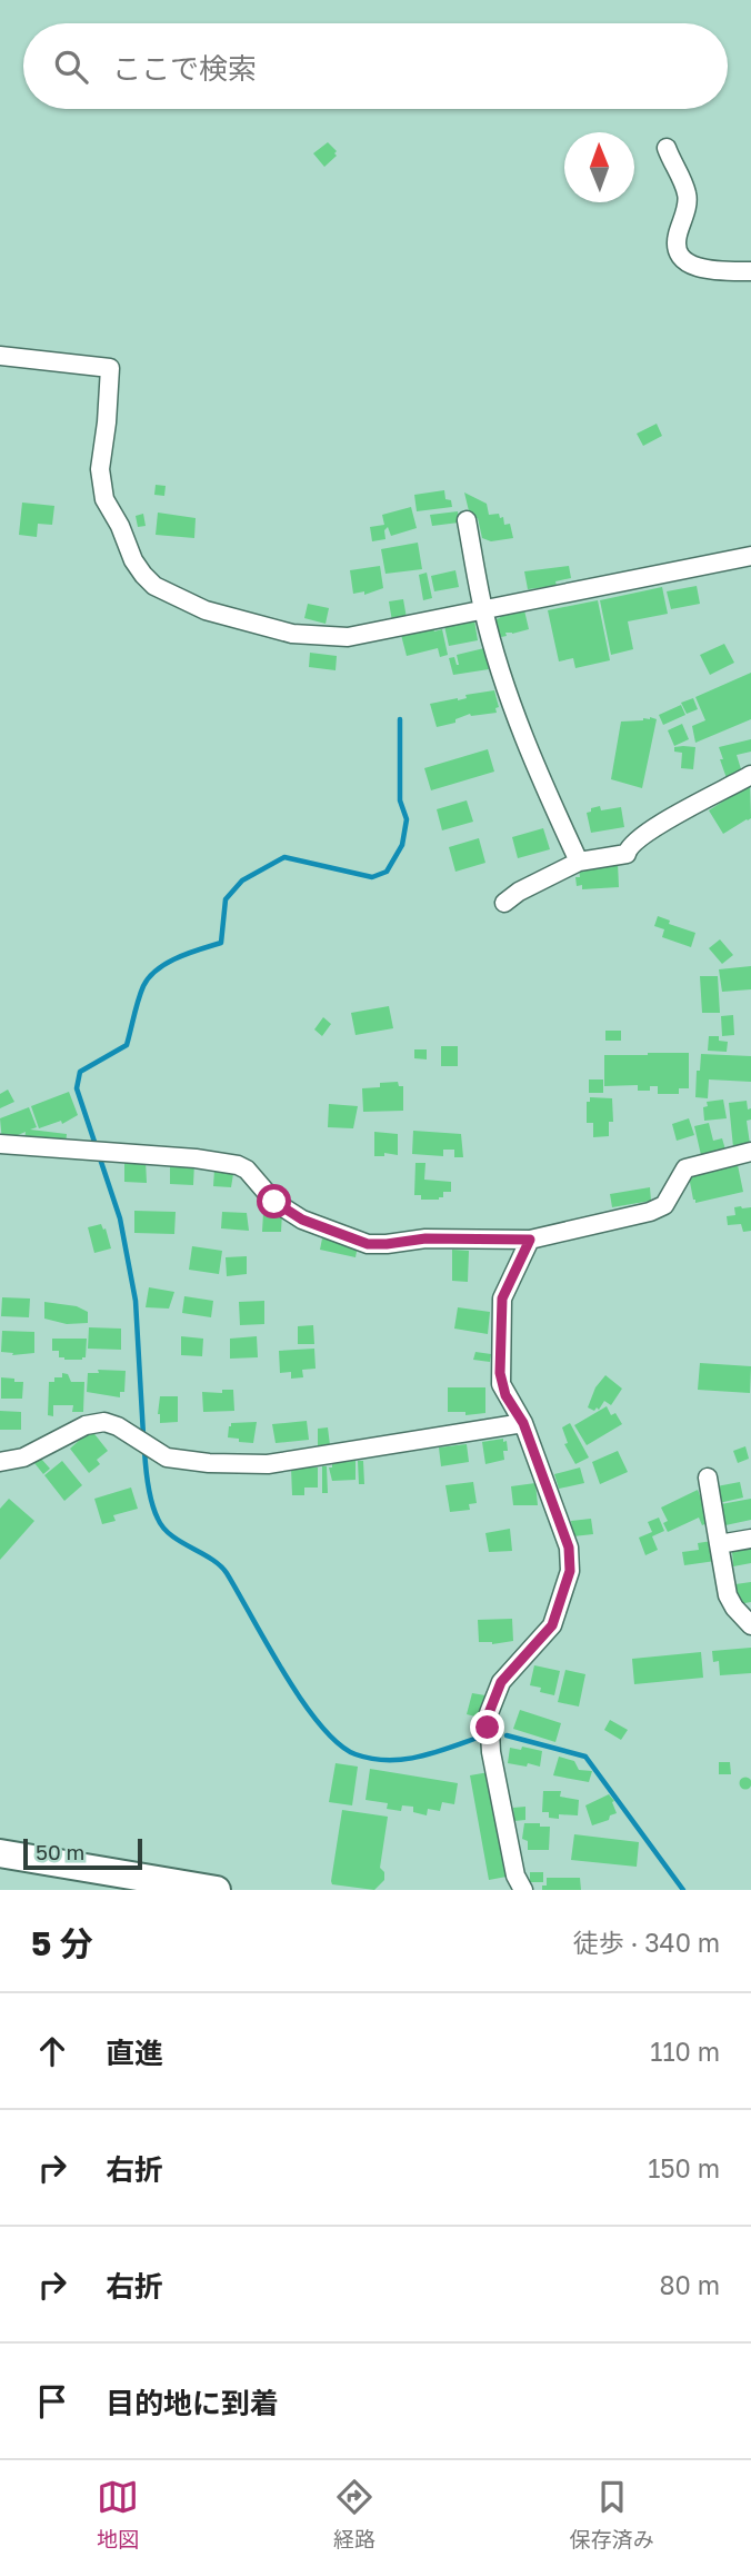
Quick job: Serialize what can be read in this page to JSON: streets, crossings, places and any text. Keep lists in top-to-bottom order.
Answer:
{
  "scale_bar": "50 m",
  "north": "top",
  "page": {
    "search": "ここで検索",
    "scale": "50 m",
    "heading": ["5 分", "徒歩 · 340 m"],
    "list": [
      ["直進", "110 m"],
      ["右折", "150 m"],
      ["右折", "80 m"],
      "目的地に到着"
    ],
    "nav": ["地図", "経路", "保存済み"]
  }
}
